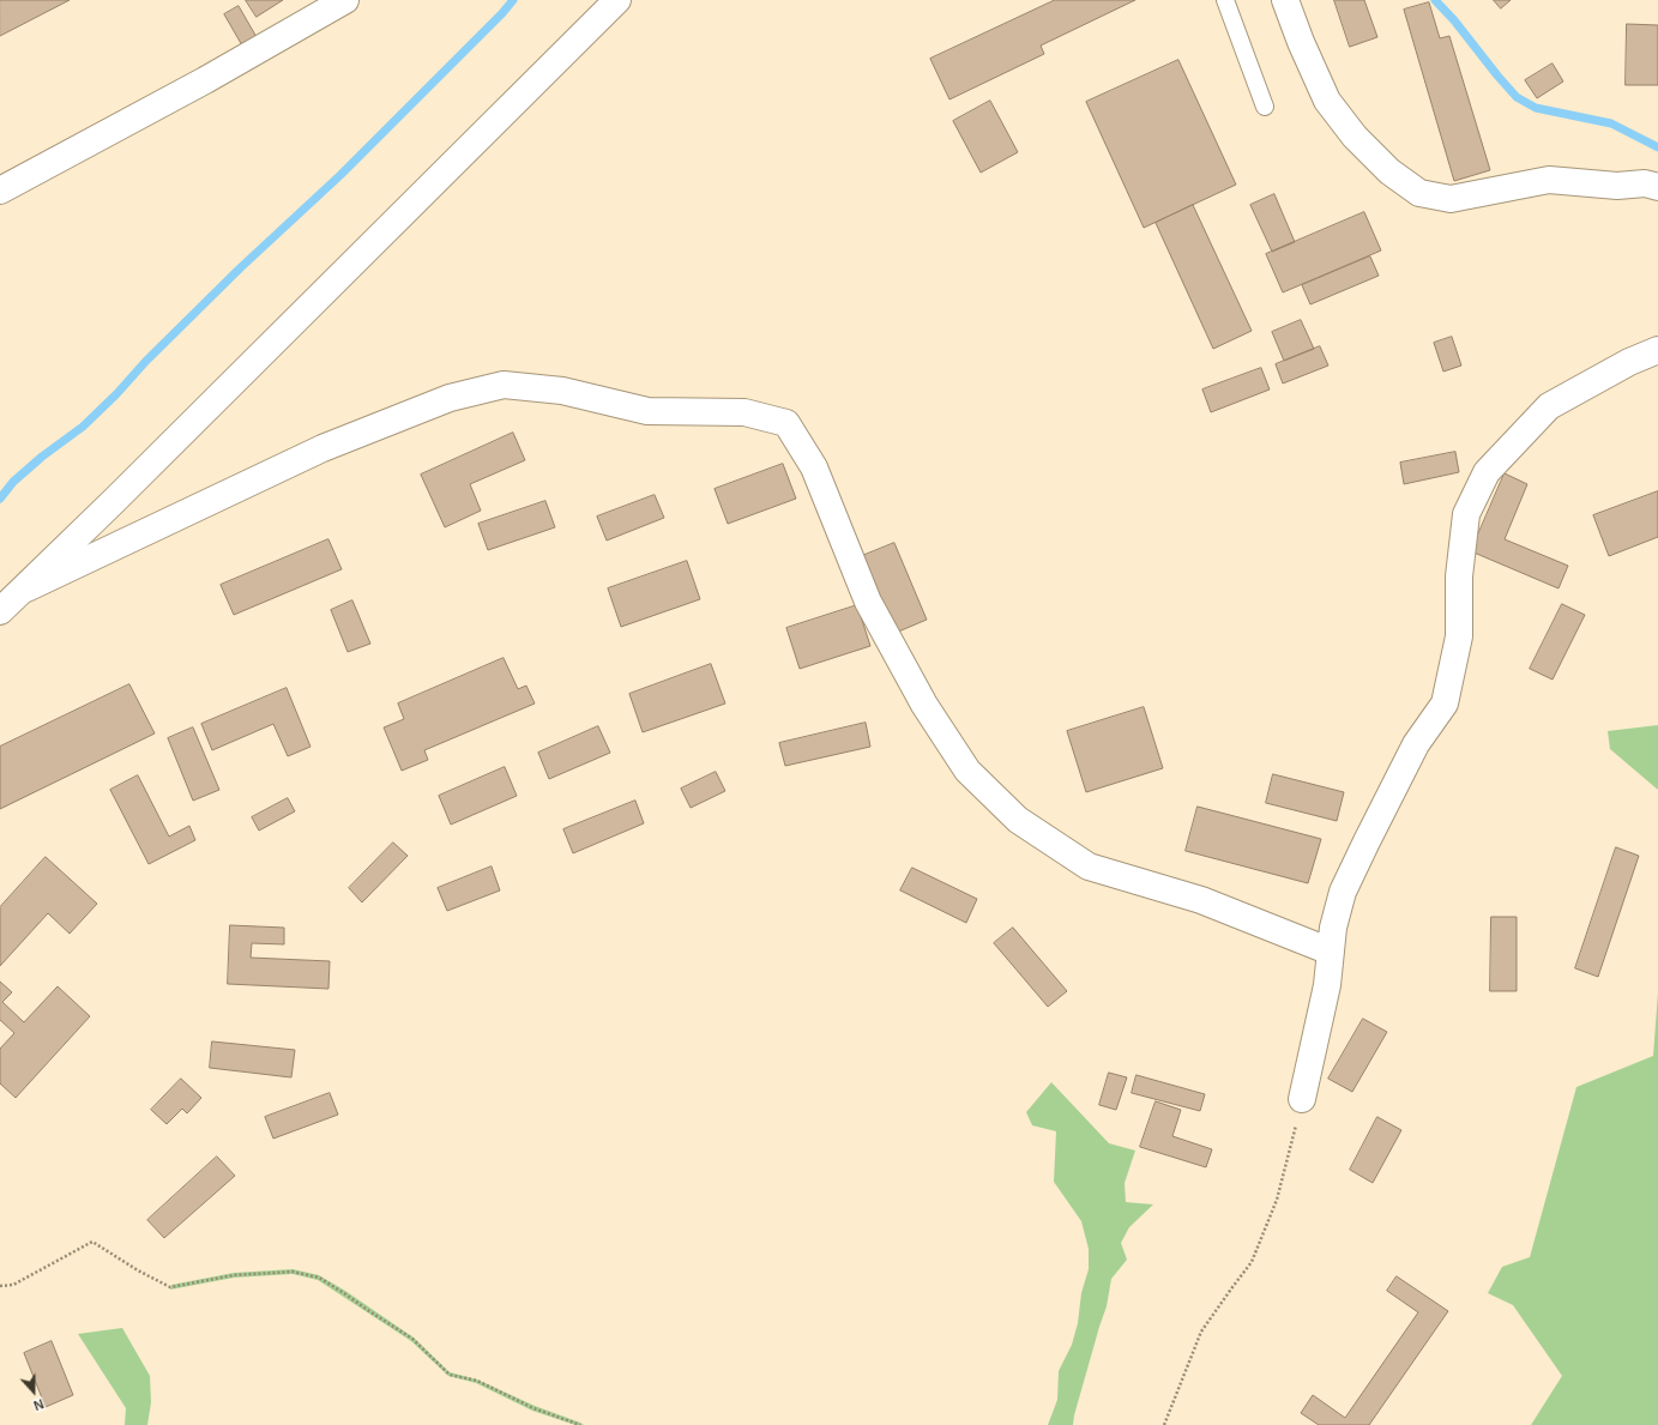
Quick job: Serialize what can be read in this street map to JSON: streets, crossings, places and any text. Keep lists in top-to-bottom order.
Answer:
{
  "north": "bottom"
}
